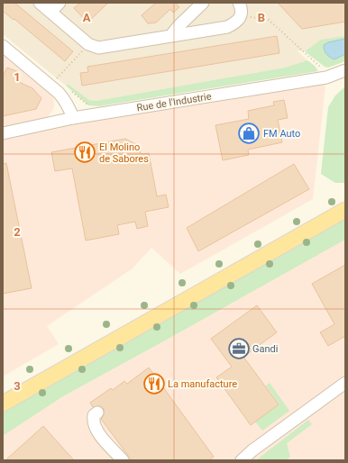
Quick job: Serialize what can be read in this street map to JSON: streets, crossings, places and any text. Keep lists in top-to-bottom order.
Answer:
{
  "streets": {
    "street": ["Rue de l'Industrie"]
  },
  "places": {
    "shop": ["FM Auto"],
    "restaurant": ["El Molino de Sabores", "La manufacture"],
    "office": ["Gandi"]
  },
  "grid": {
    "columns": ["A", "B"],
    "rows": ["1", "2", "3"]
  }
}
